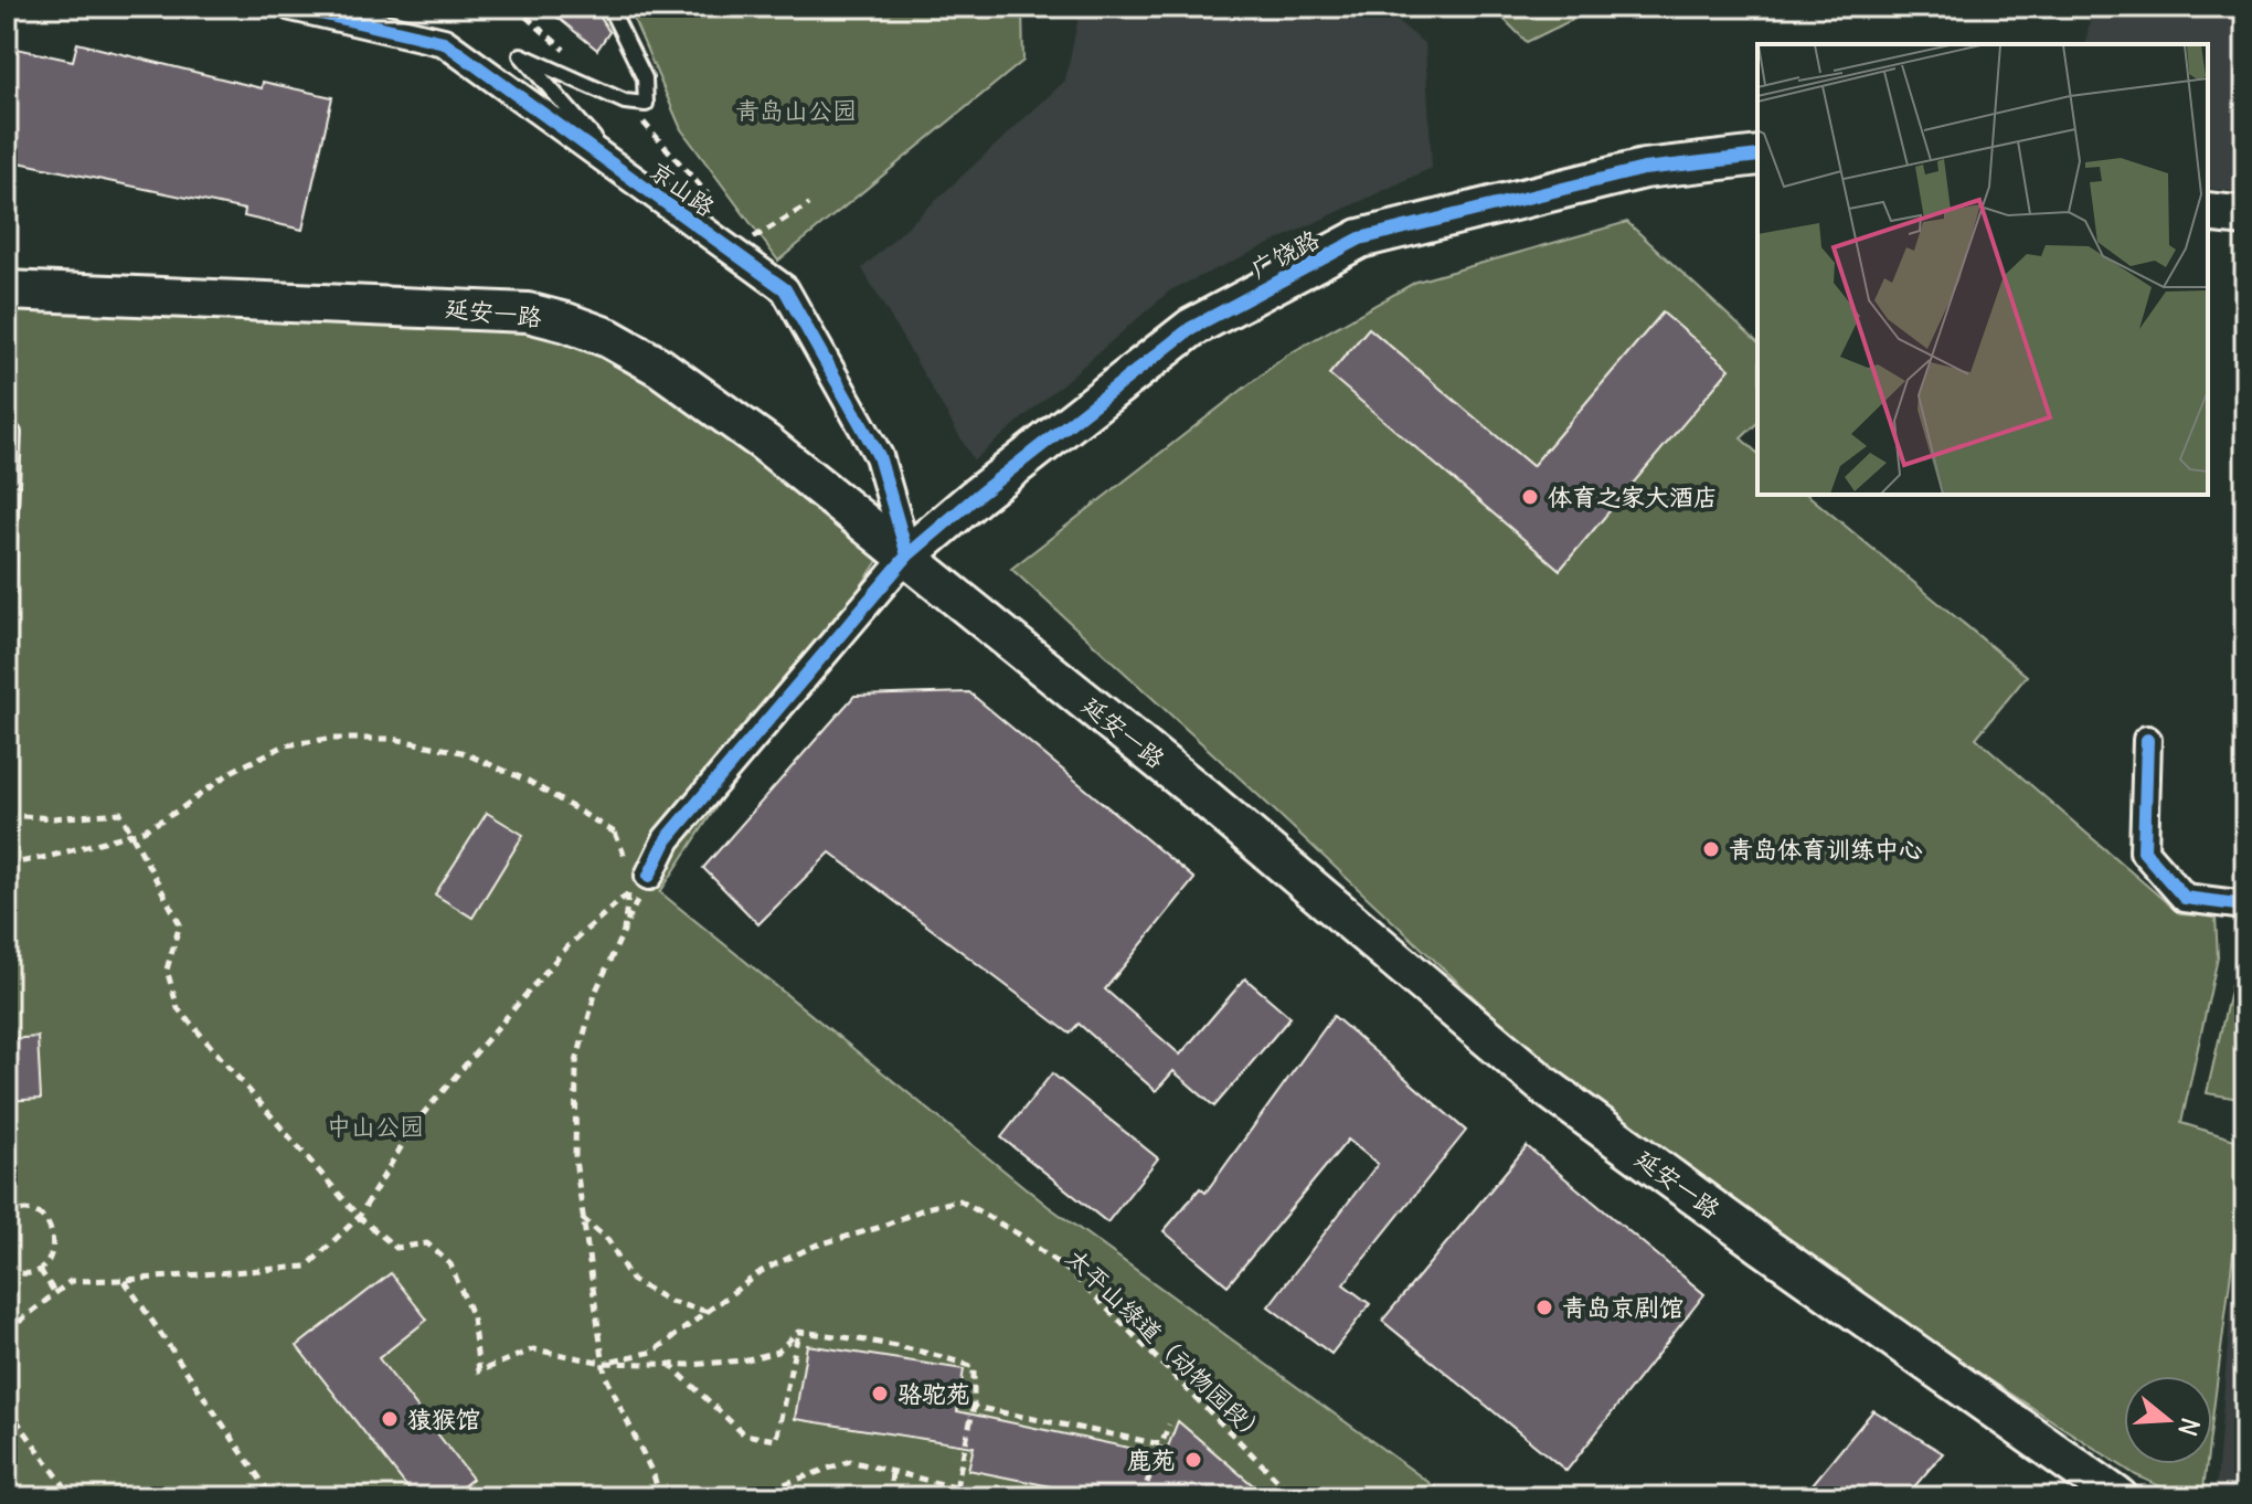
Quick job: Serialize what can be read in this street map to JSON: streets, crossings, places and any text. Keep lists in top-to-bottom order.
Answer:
{
  "streets": {
    "main road": ["广饶路", "延安一路"],
    "street": ["京山路"],
    "path": ["太平山绿道（动物园段）"]
  },
  "crossings": [
    ["京山路", "广饶路"],
    ["京山路", "延安一路"],
    ["广饶路", "延安一路"]
  ],
  "parks": ["青岛山公园", "中山公园"],
  "places": [
    "体育之家大酒店",
    "青岛体育训练中心",
    "青岛京剧馆",
    "骆驼苑",
    "猿猴馆",
    "鹿苑"
  ],
  "north": "right"
}
